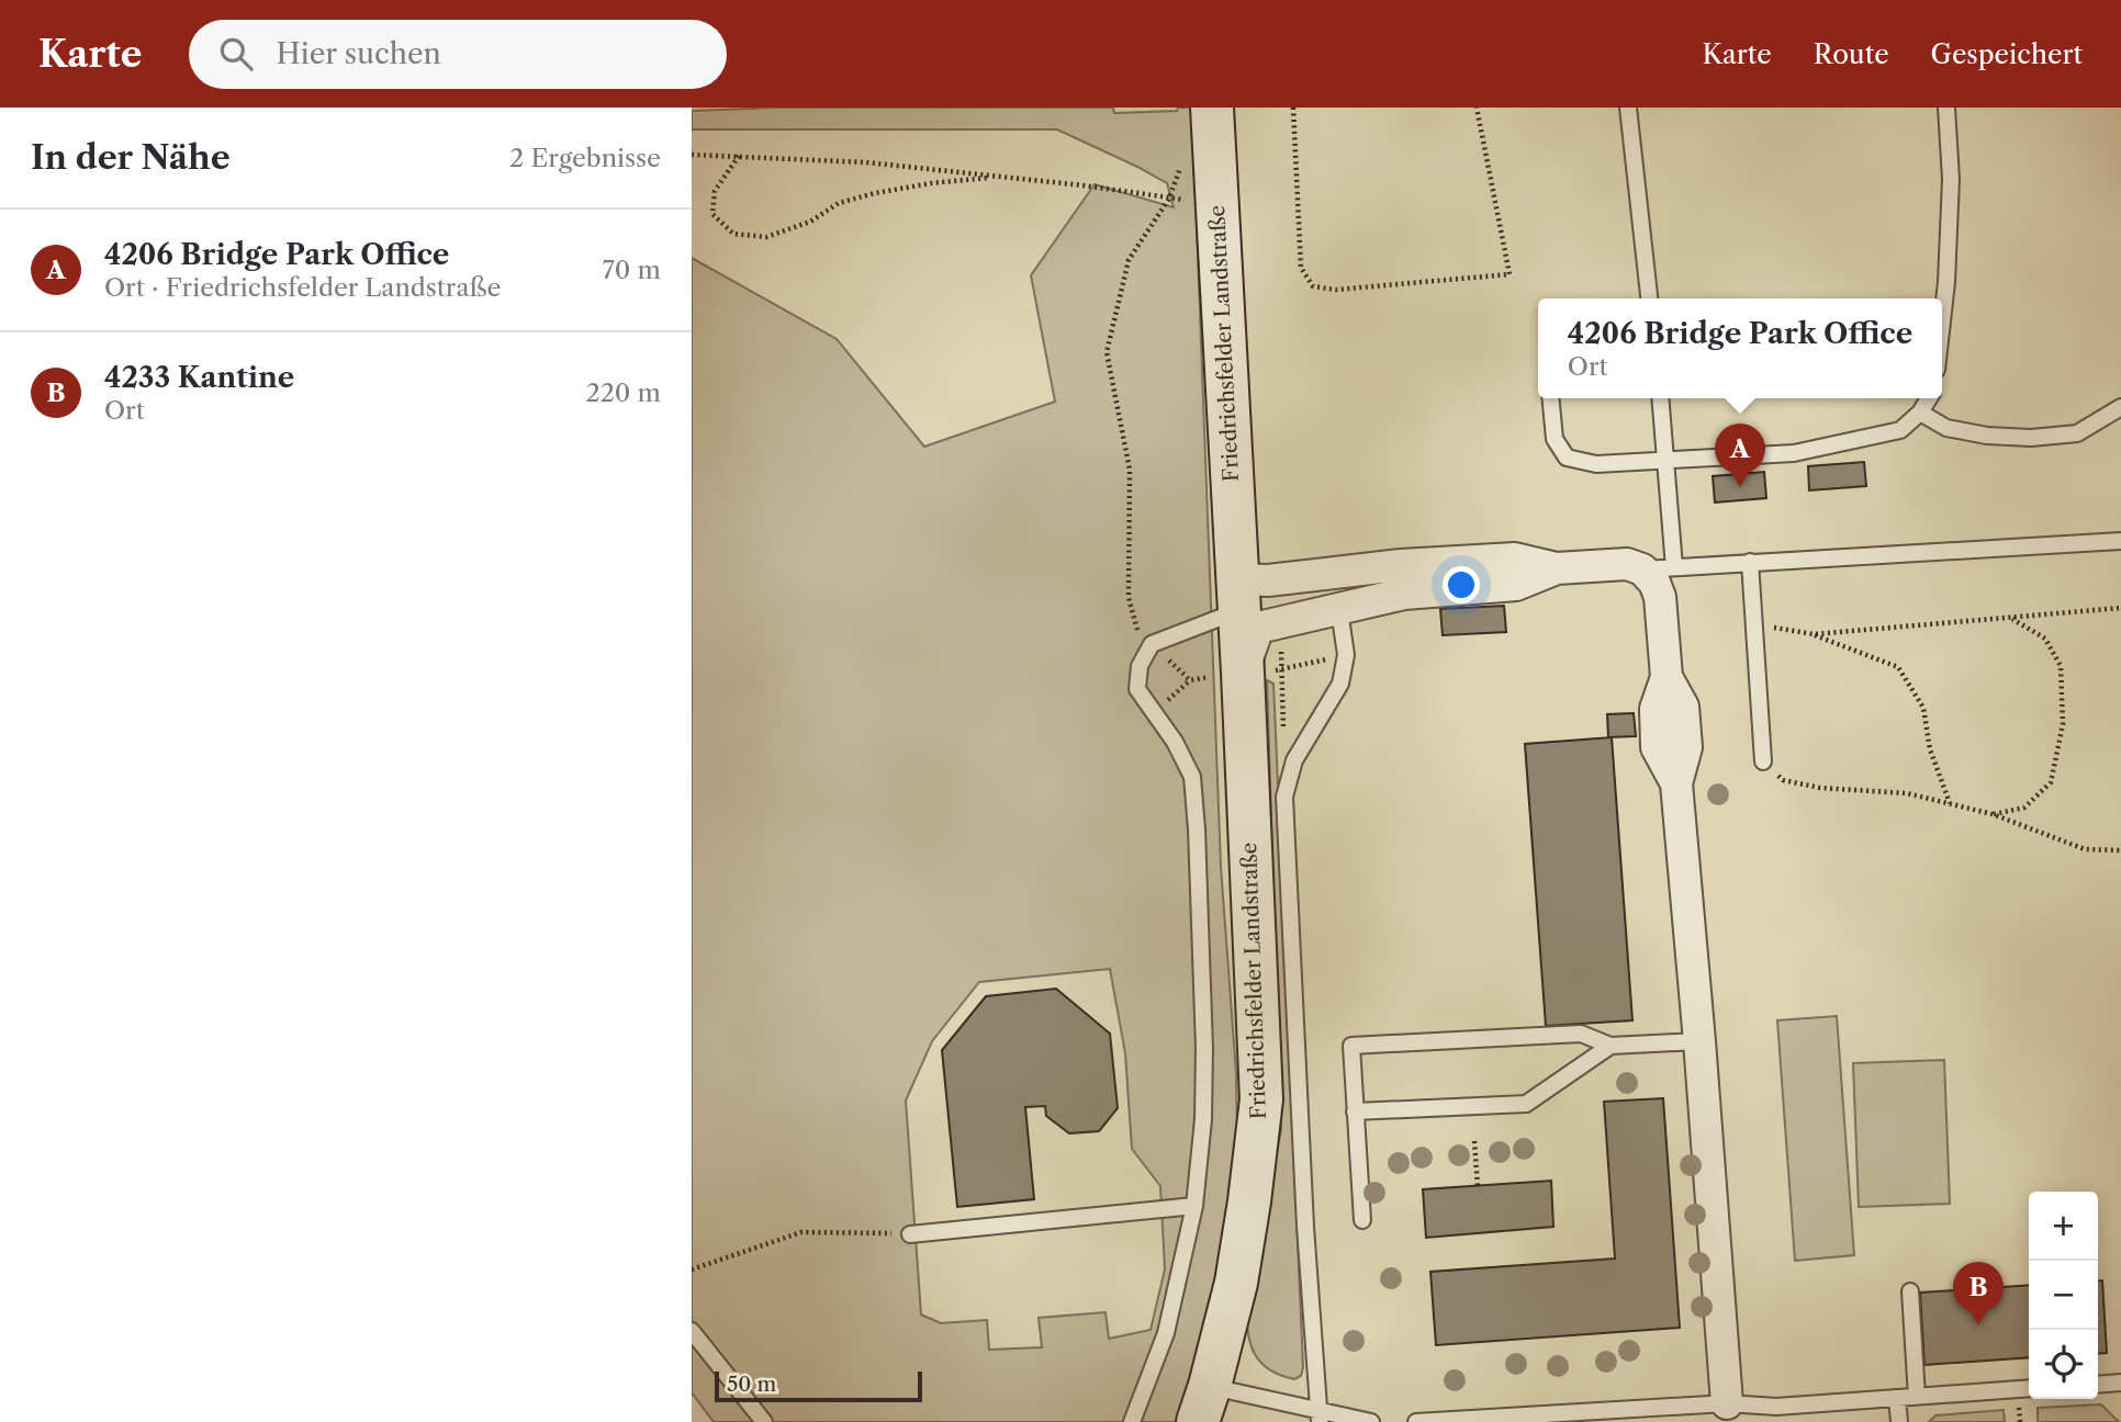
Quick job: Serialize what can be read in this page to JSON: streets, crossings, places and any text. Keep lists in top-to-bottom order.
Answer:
{
  "streets": {
    "main road": ["Friedrichsfelder Landstraße"]
  },
  "scale_bar": "50 m",
  "page": {
    "header": "Karte",
    "search": "Hier suchen",
    "nav": ["Karte", "Route", "Gespeichert"],
    "heading": ["In der Nähe", "2 Ergebnisse"],
    "list": [
      {
        "mark": "A",
        "name": "4206 Bridge Park Office",
        "note": "Ort · Friedrichsfelder Landstraße",
        "value": "70 m"
      },
      {
        "mark": "B",
        "name": "4233 Kantine",
        "note": "Ort",
        "value": "220 m"
      }
    ],
    "popup": ["4206 Bridge Park Office", "Ort"],
    "pins": ["A", "B"],
    "map_buttons": ["+", "−"],
    "scale": "50 m"
  }
}
